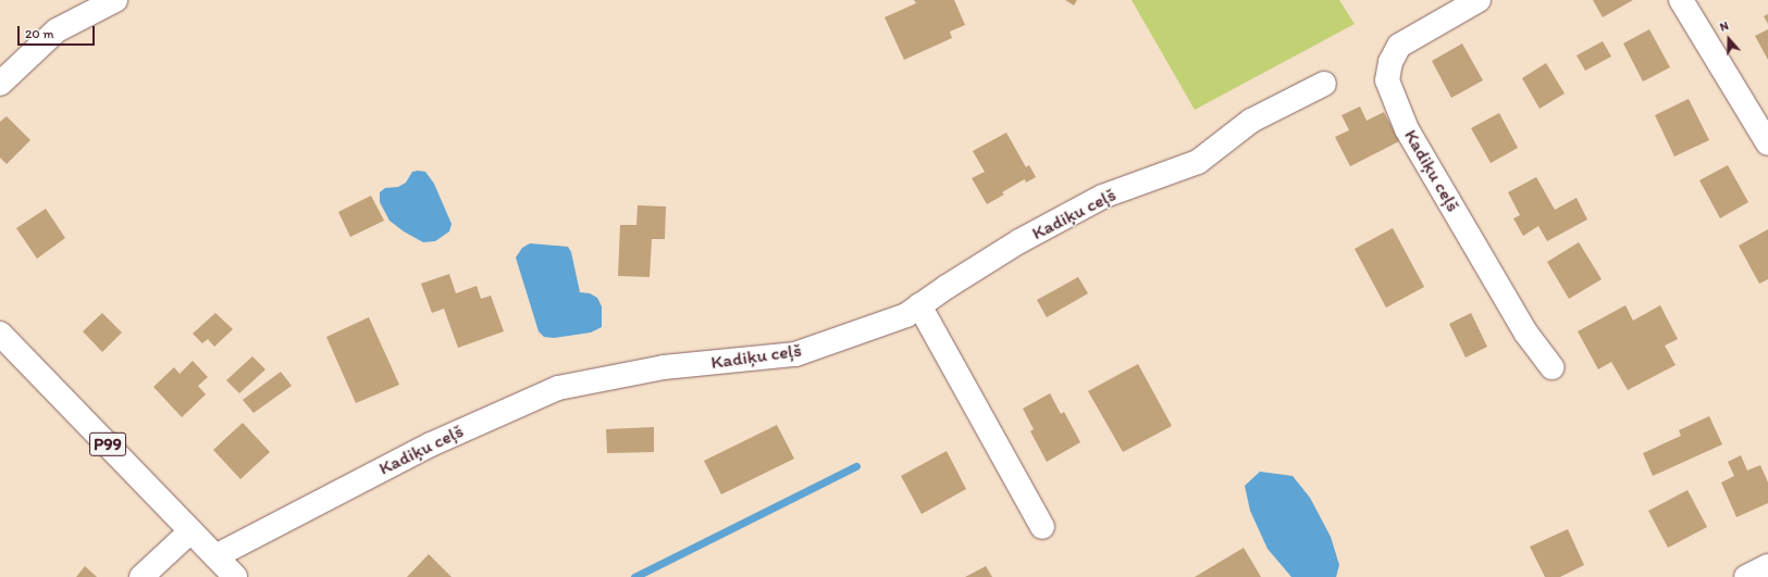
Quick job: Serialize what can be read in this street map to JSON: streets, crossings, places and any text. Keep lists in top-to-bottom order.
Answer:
{
  "streets": {
    "street": ["Kadiķu ceļš", "P99"]
  },
  "crossings": [
    ["Kadiķu ceļš", "P99"]
  ],
  "scale_bar": "20 m",
  "north": "top"
}
